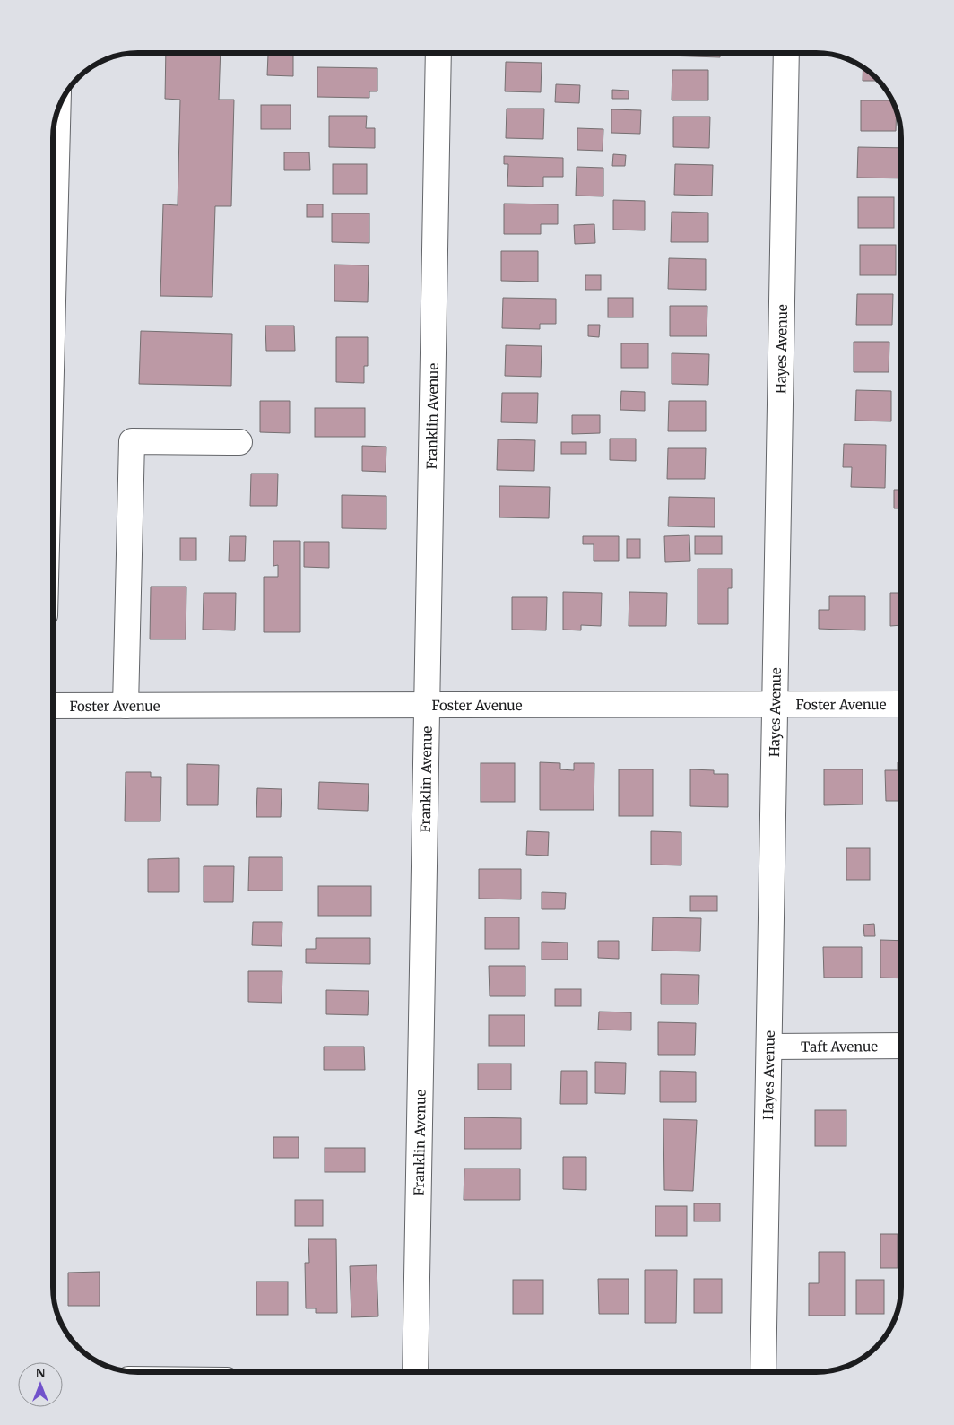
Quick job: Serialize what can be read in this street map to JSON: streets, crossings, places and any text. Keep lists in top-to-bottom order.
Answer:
{
  "streets": {
    "street": [
      "Hayes Avenue",
      "Franklin Avenue",
      "Foster Avenue",
      "Taft Avenue"
    ]
  },
  "crossings": [
    ["Hayes Avenue", "Foster Avenue"],
    ["Hayes Avenue", "Taft Avenue"],
    ["Franklin Avenue", "Foster Avenue"]
  ],
  "north": "top"
}
